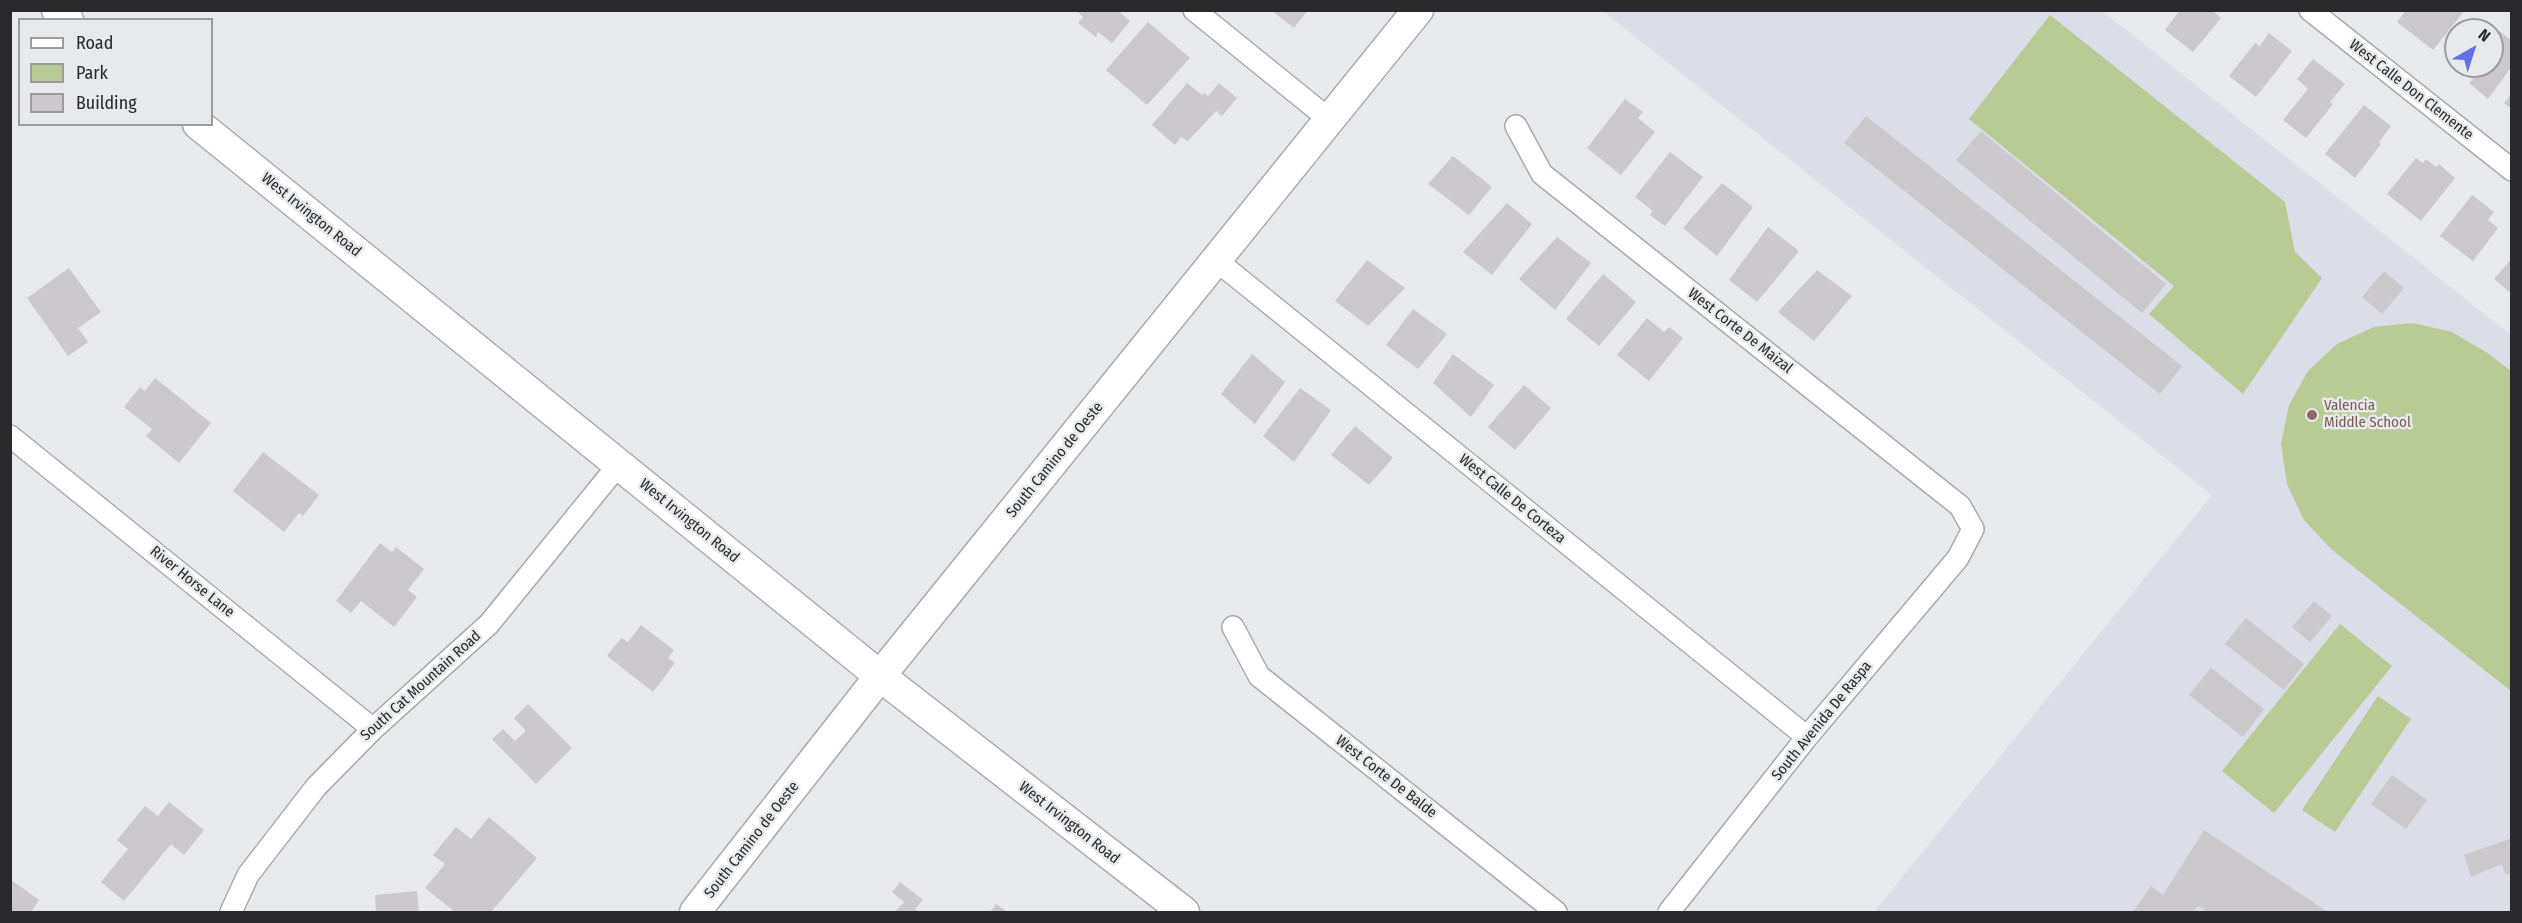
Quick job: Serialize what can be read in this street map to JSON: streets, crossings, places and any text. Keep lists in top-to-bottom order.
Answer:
{
  "streets": {
    "main road": ["West Irvington Road", "South Camino de Oeste"],
    "street": [
      "West Calle Don Clemente",
      "West Corte De Maizal",
      "West Calle De Corteza",
      "River Horse Lane",
      "South Cat Mountain Road",
      "South Avenida De Raspa",
      "West Corte De Balde"
    ]
  },
  "crossings": [
    ["West Irvington Road", "South Camino de Oeste"],
    ["West Irvington Road", "South Cat Mountain Road"],
    ["West Corte De Maizal", "South Avenida De Raspa"],
    ["South Camino de Oeste", "West Calle De Corteza"],
    ["West Calle De Corteza", "South Avenida De Raspa"],
    ["River Horse Lane", "South Cat Mountain Road"]
  ],
  "places": ["Valencia Middle School"],
  "legend": ["Road", "Park", "Building"],
  "north": "top right"
}
